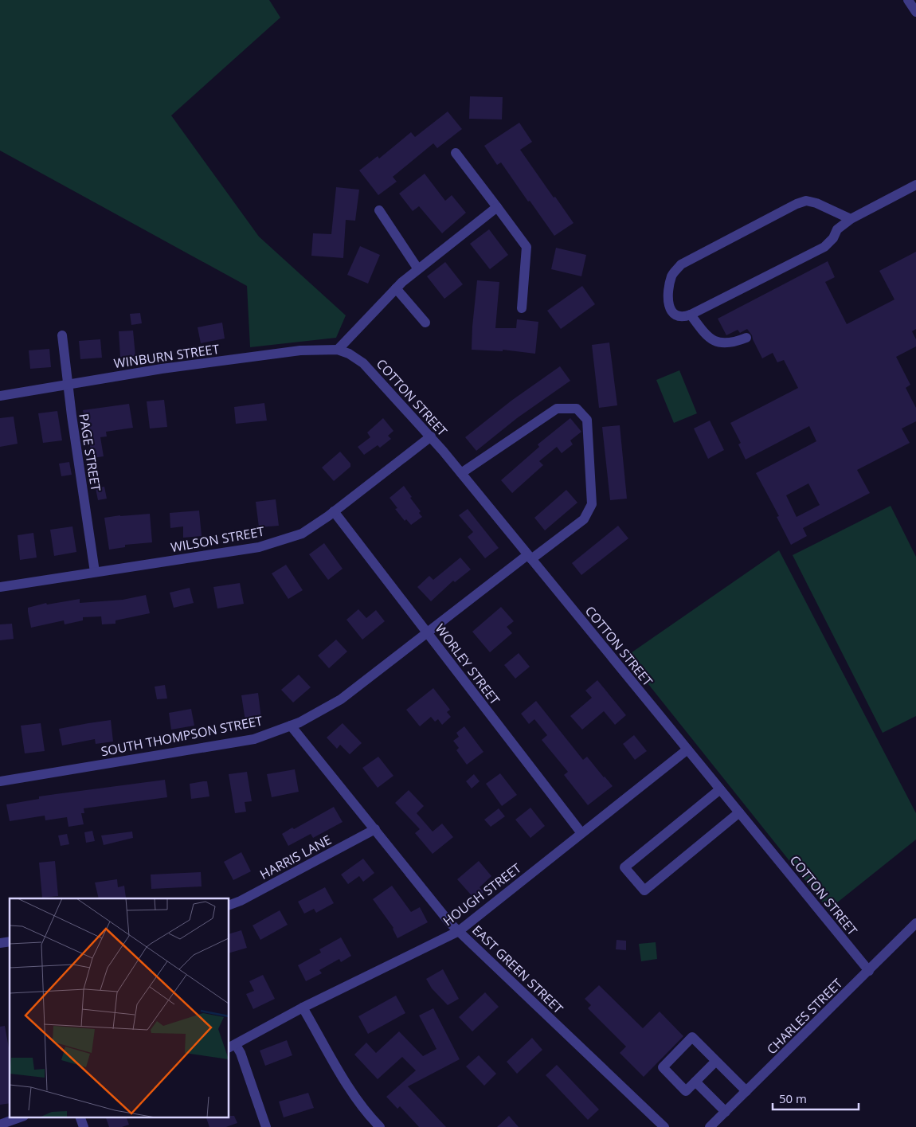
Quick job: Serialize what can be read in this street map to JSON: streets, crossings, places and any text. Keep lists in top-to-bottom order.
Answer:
{
  "streets": {
    "street": [
      "WINBURN STREET",
      "COTTON STREET",
      "PAGE STREET",
      "WILSON STREET",
      "WORLEY STREET",
      "SOUTH THOMPSON STREET",
      "HARRIS LANE",
      "HOUGH STREET",
      "EAST GREEN STREET",
      "CHARLES STREET"
    ]
  },
  "crossings": [
    ["WINBURN STREET", "COTTON STREET"],
    ["WINBURN STREET", "PAGE STREET"],
    ["COTTON STREET", "WILSON STREET"],
    ["COTTON STREET", "SOUTH THOMPSON STREET"],
    ["COTTON STREET", "HOUGH STREET"],
    ["COTTON STREET", "CHARLES STREET"],
    ["PAGE STREET", "WILSON STREET"],
    ["WILSON STREET", "WORLEY STREET"],
    ["WORLEY STREET", "SOUTH THOMPSON STREET"],
    ["WORLEY STREET", "HOUGH STREET"],
    ["SOUTH THOMPSON STREET", "EAST GREEN STREET"],
    ["HARRIS LANE", "EAST GREEN STREET"],
    ["HOUGH STREET", "EAST GREEN STREET"]
  ],
  "scale_bar": "50 m"
}
